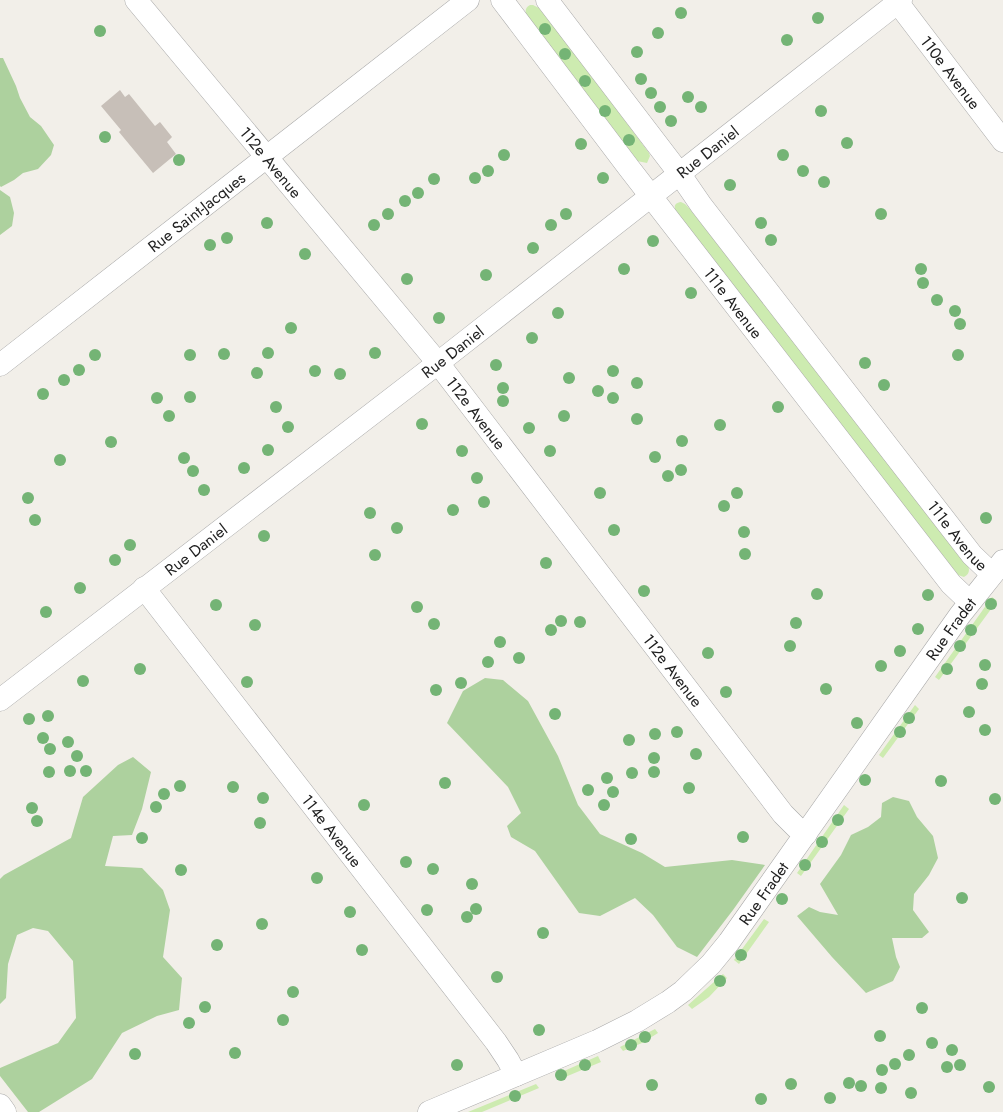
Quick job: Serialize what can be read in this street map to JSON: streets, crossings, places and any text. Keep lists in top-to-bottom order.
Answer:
{
  "streets": {
    "street": [
      "110e Avenue",
      "Rue Daniel",
      "112e Avenue",
      "Rue Saint-Jacques",
      "111e Avenue",
      "Rue Fradet",
      "114e Avenue"
    ]
  },
  "crossings": [
    ["110e Avenue", "Rue Daniel"],
    ["Rue Daniel", "112e Avenue"],
    ["Rue Daniel", "111e Avenue"],
    ["Rue Daniel", "114e Avenue"],
    ["112e Avenue", "Rue Saint-Jacques"],
    ["112e Avenue", "Rue Fradet"],
    ["111e Avenue", "Rue Fradet"],
    ["Rue Fradet", "114e Avenue"]
  ]
}
